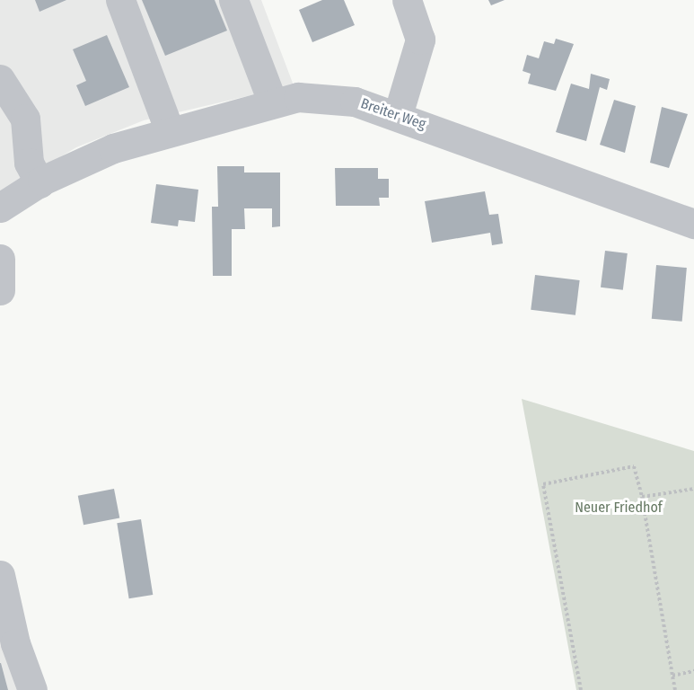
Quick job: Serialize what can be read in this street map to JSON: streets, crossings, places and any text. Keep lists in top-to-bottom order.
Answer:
{
  "streets": {
    "street": ["Breiter Weg"]
  },
  "parks": ["Neuer Friedhof"]
}
